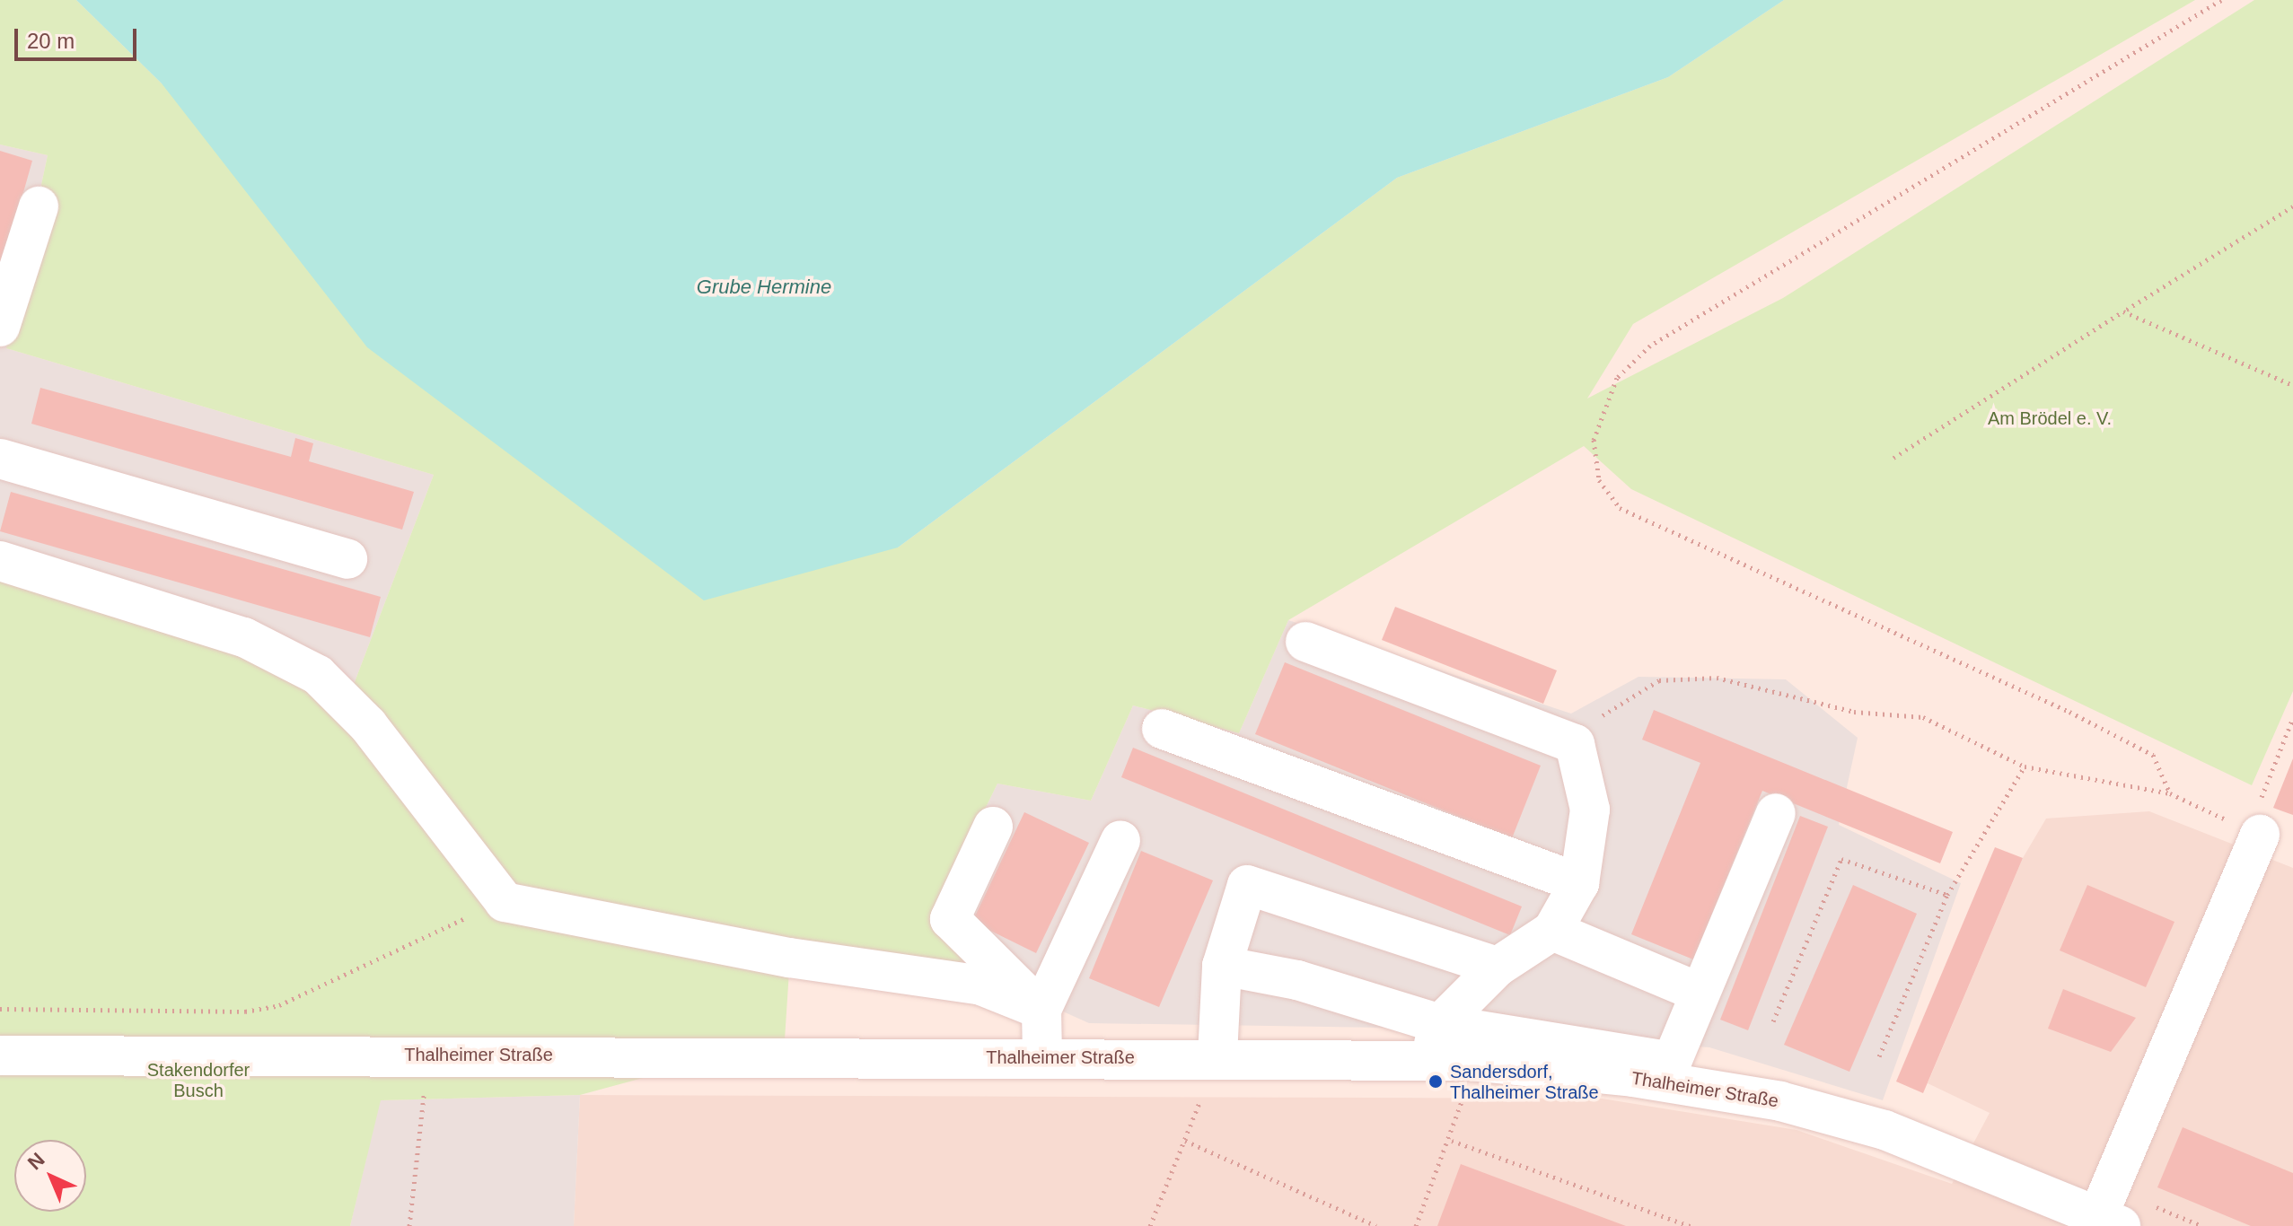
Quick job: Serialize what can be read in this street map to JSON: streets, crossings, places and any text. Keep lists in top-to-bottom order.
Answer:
{
  "streets": {
    "street": ["Thalheimer Straße"]
  },
  "water": ["Grube Hermine"],
  "parks": ["Am Brödel e. V.", "Stakendorfer Busch"],
  "places": ["Sandersdorf, Thalheimer Straße"],
  "scale_bar": "20 m",
  "north": "top left"
}
